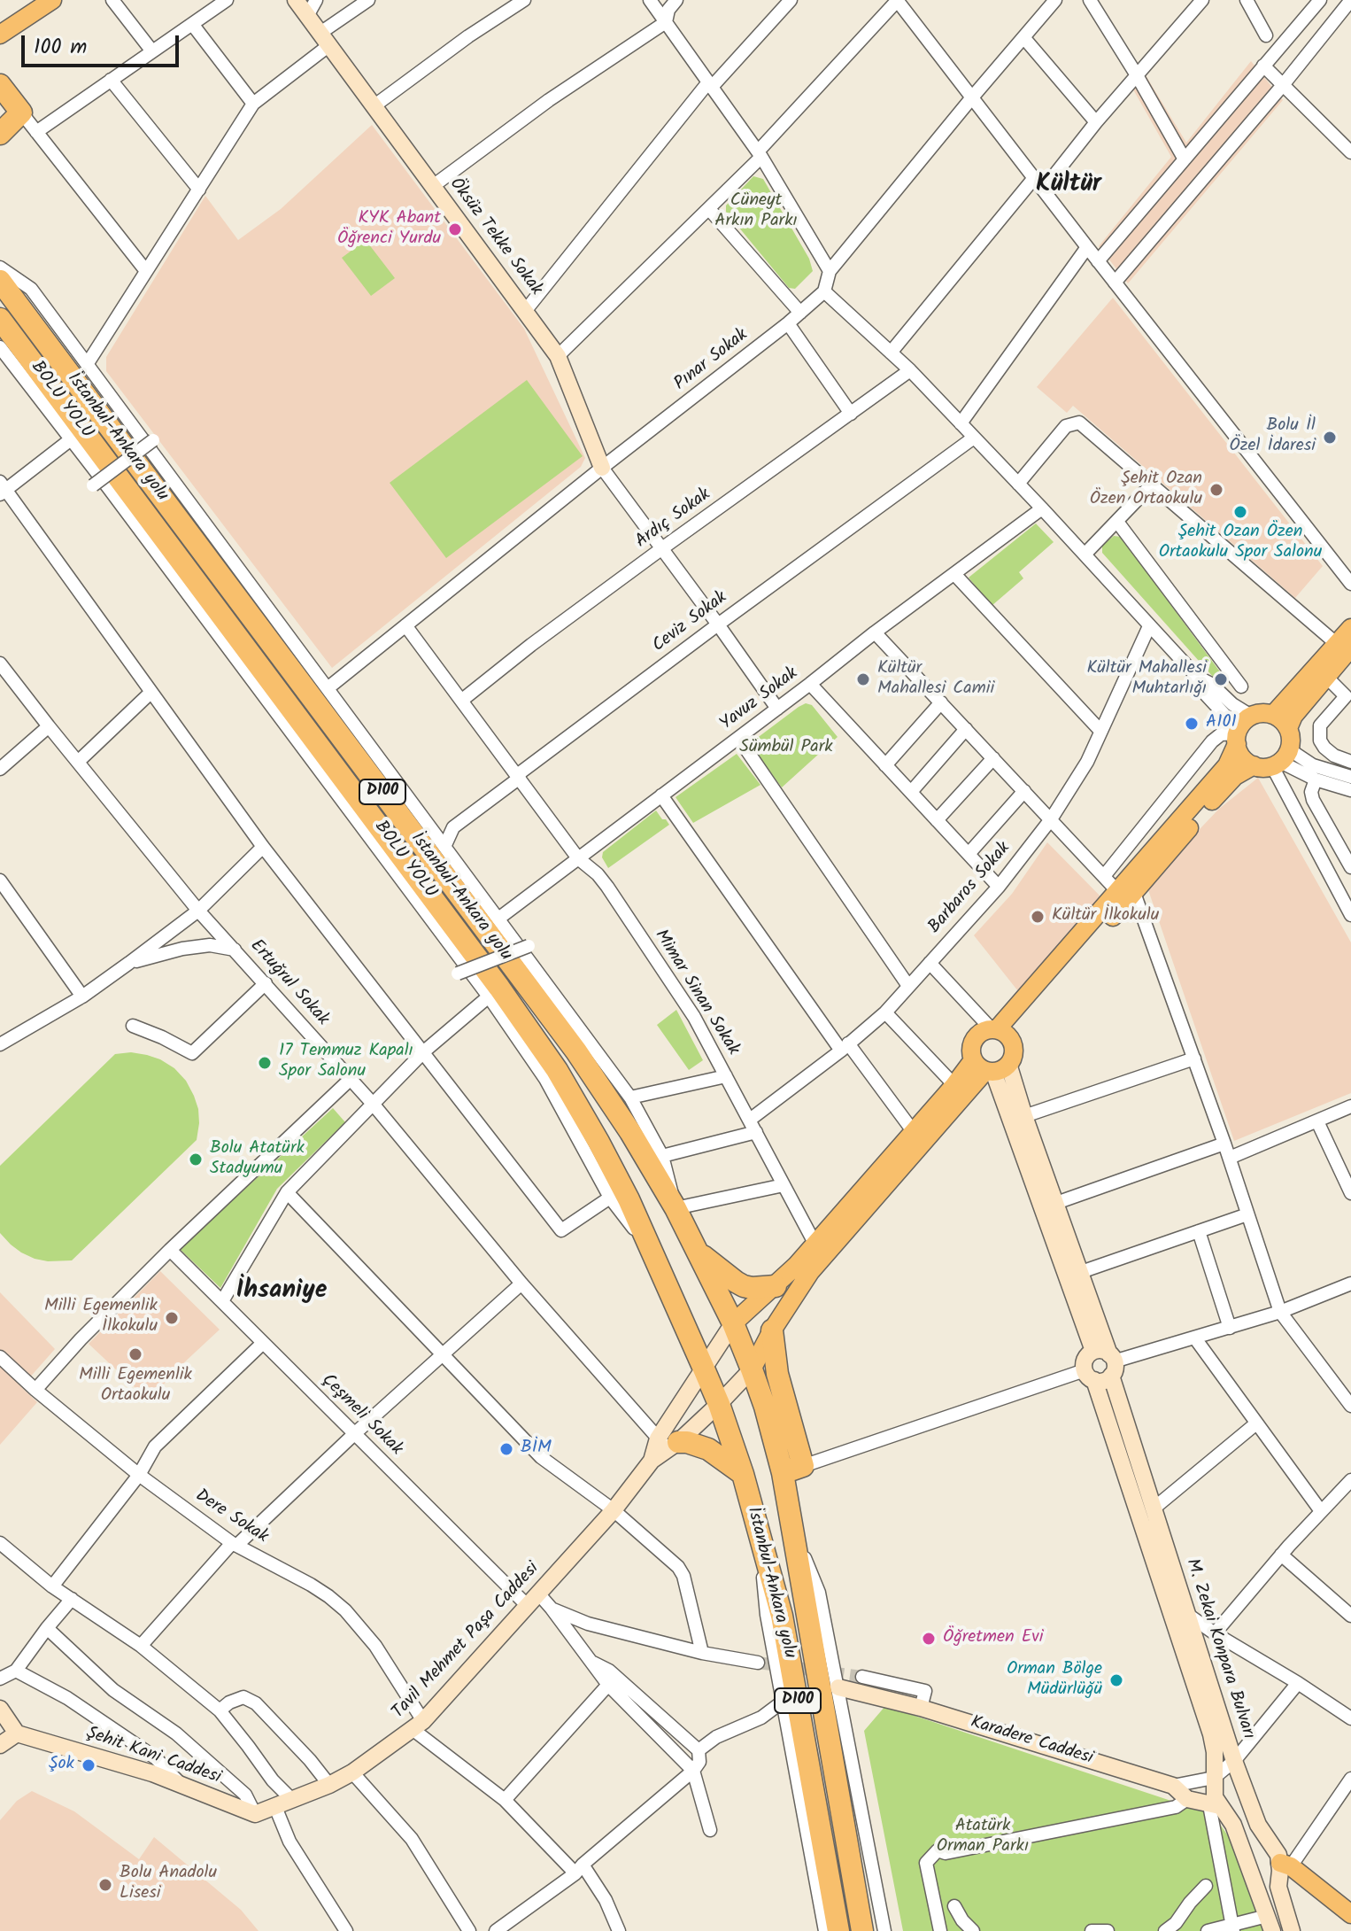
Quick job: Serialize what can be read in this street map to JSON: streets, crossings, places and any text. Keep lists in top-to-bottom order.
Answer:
{
  "streets": {
    "highway": ["BOLU YOLU", "İstanbul-Ankara yolu", "D100"],
    "main road": [
      "Öksüz Tekke Sokak",
      "Tavil Mehmet Paşa Caddesi",
      "M. Zekai Konpara Bulvarı",
      "Karadere Caddesi",
      "Şehit Kani Caddesi"
    ],
    "street": [
      "Pınar Sokak",
      "Ardıç Sokak",
      "Ceviz Sokak",
      "Yavuz Sokak",
      "Barbaros Sokak",
      "Ertuğrul Sokak",
      "Mimar Sinan Sokak",
      "Çeşmeli Sokak",
      "Dere Sokak"
    ]
  },
  "crossings": [
    ["Öksüz Tekke Sokak", "Pınar Sokak"],
    ["Pınar Sokak", "Mimar Sinan Sokak"],
    ["BOLU YOLU", "İstanbul-Ankara yolu"],
    ["İstanbul-Ankara yolu", "D100"],
    ["Ardıç Sokak", "Mimar Sinan Sokak"],
    ["Ceviz Sokak", "Mimar Sinan Sokak"],
    ["Yavuz Sokak", "Mimar Sinan Sokak"],
    ["Barbaros Sokak", "Mimar Sinan Sokak"],
    ["Ertuğrul Sokak", "Tavil Mehmet Paşa Caddesi"],
    ["Çeşmeli Sokak", "Tavil Mehmet Paşa Caddesi"],
    ["Dere Sokak", "Tavil Mehmet Paşa Caddesi"],
    ["M. Zekai Konpara Bulvarı", "Karadere Caddesi"]
  ],
  "districts": ["Kültür", "İhsaniye"],
  "parks": ["Cüneyt Arkın Parkı", "Sümbül Park", "Atatürk Orman Parkı"],
  "places": [
    "KYK Abant Öğrenci Yurdu",
    "Bolu İl Özel İdaresi",
    "Şehit Ozan Özen Ortaokulu",
    "Şehit Ozan Özen Ortaokulu Spor Salonu",
    "Kültür Mahallesi Camii",
    "Kültür Mahallesi Muhtarlığı",
    "A101",
    "Kültür İlkokulu",
    "17 Temmuz Kapalı Spor Salonu",
    "Bolu Atatürk Stadyumu",
    "Milli Egemenlik İlkokulu",
    "Milli Egemenlik Ortaokulu",
    "BİM",
    "Öğretmen Evi",
    "Orman Bölge Müdürlüğü",
    "Şok",
    "Bolu Anadolu Lisesi"
  ],
  "scale_bar": "100 m"
}
